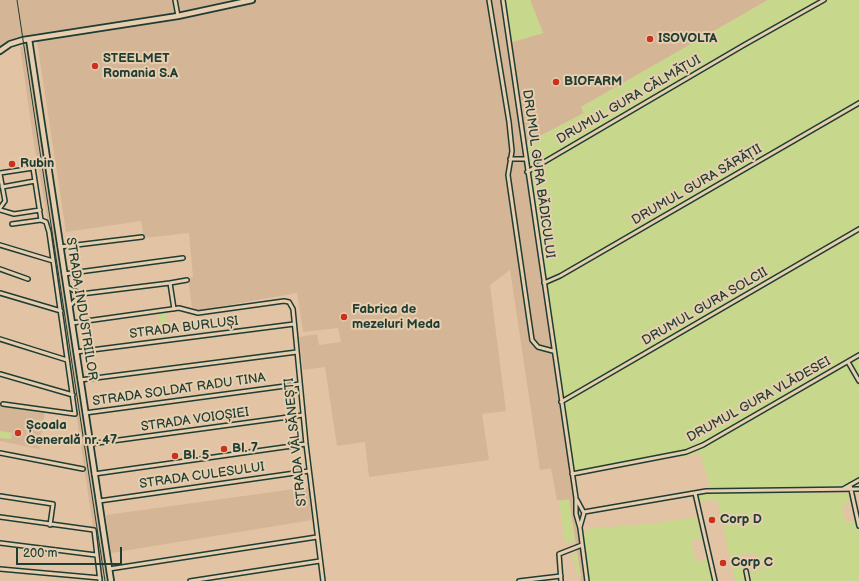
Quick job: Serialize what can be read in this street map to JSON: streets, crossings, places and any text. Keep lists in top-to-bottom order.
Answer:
{
  "streets": {
    "main road": ["STRADA INDUSTRIILOR"],
    "street": [
      "DRUMUL GURA CĂLMĂȚUI",
      "DRUMUL GURA BĂDICULUI",
      "DRUMUL GURA SĂRĂȚII",
      "DRUMUL GURA SOLCII",
      "STRADA BURLUȘI",
      "STRADA SOLDAT RADU TINA",
      "DRUMUL GURA VLĂDESEI",
      "STRADA VOIOȘIEI",
      "STRADA VÂLSĂNEȘTI",
      "STRADA CULESULUI"
    ]
  },
  "crossings": [
    ["DRUMUL GURA CĂLMĂȚUI", "DRUMUL GURA BĂDICULUI"],
    ["DRUMUL GURA BĂDICULUI", "DRUMUL GURA SĂRĂȚII"],
    ["DRUMUL GURA BĂDICULUI", "DRUMUL GURA SOLCII"],
    ["DRUMUL GURA BĂDICULUI", "DRUMUL GURA VLĂDESEI"],
    ["STRADA INDUSTRIILOR", "STRADA BURLUȘI"],
    ["STRADA INDUSTRIILOR", "STRADA SOLDAT RADU TINA"],
    ["STRADA INDUSTRIILOR", "STRADA VOIOȘIEI"],
    ["STRADA INDUSTRIILOR", "STRADA CULESULUI"],
    ["STRADA BURLUȘI", "STRADA VÂLSĂNEȘTI"],
    ["STRADA SOLDAT RADU TINA", "STRADA VÂLSĂNEȘTI"],
    ["STRADA VOIOȘIEI", "STRADA VÂLSĂNEȘTI"],
    ["STRADA VÂLSĂNEȘTI", "STRADA CULESULUI"]
  ],
  "places": [
    "ISOVOLTA",
    "STEELMET Romania S.A",
    "BIOFARM",
    "Rubin",
    "Fabrica de mezeluri Meda",
    "Școala Generală nr. 47",
    "Bl. 7",
    "Bl. 5",
    "Corp D",
    "Corp C"
  ],
  "scale_bar": "200 m"
}
